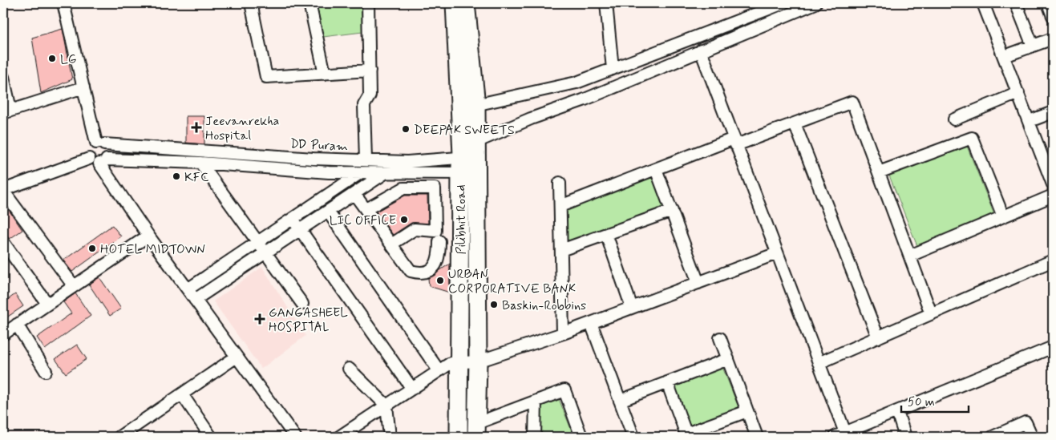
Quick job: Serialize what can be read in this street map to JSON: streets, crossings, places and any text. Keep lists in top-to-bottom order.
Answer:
{
  "streets": {
    "highway": ["Pilibhit Road"],
    "street": ["DD Puram"]
  },
  "crossings": [
    ["DD Puram", "Pilibhit Road"]
  ],
  "places": {
    "other": [
      "LG",
      "DEEPAK SWEETS",
      "KFC",
      "LIC OFFICE",
      "HOTEL MIDTOWN",
      "URBAN CORPORATIVE BANK",
      "Baskin-Robbins"
    ],
    "health": ["Jeevanrekha Hospital", "GANGASHEEL HOSPITAL"]
  },
  "scale_bar": "50 m"
}
